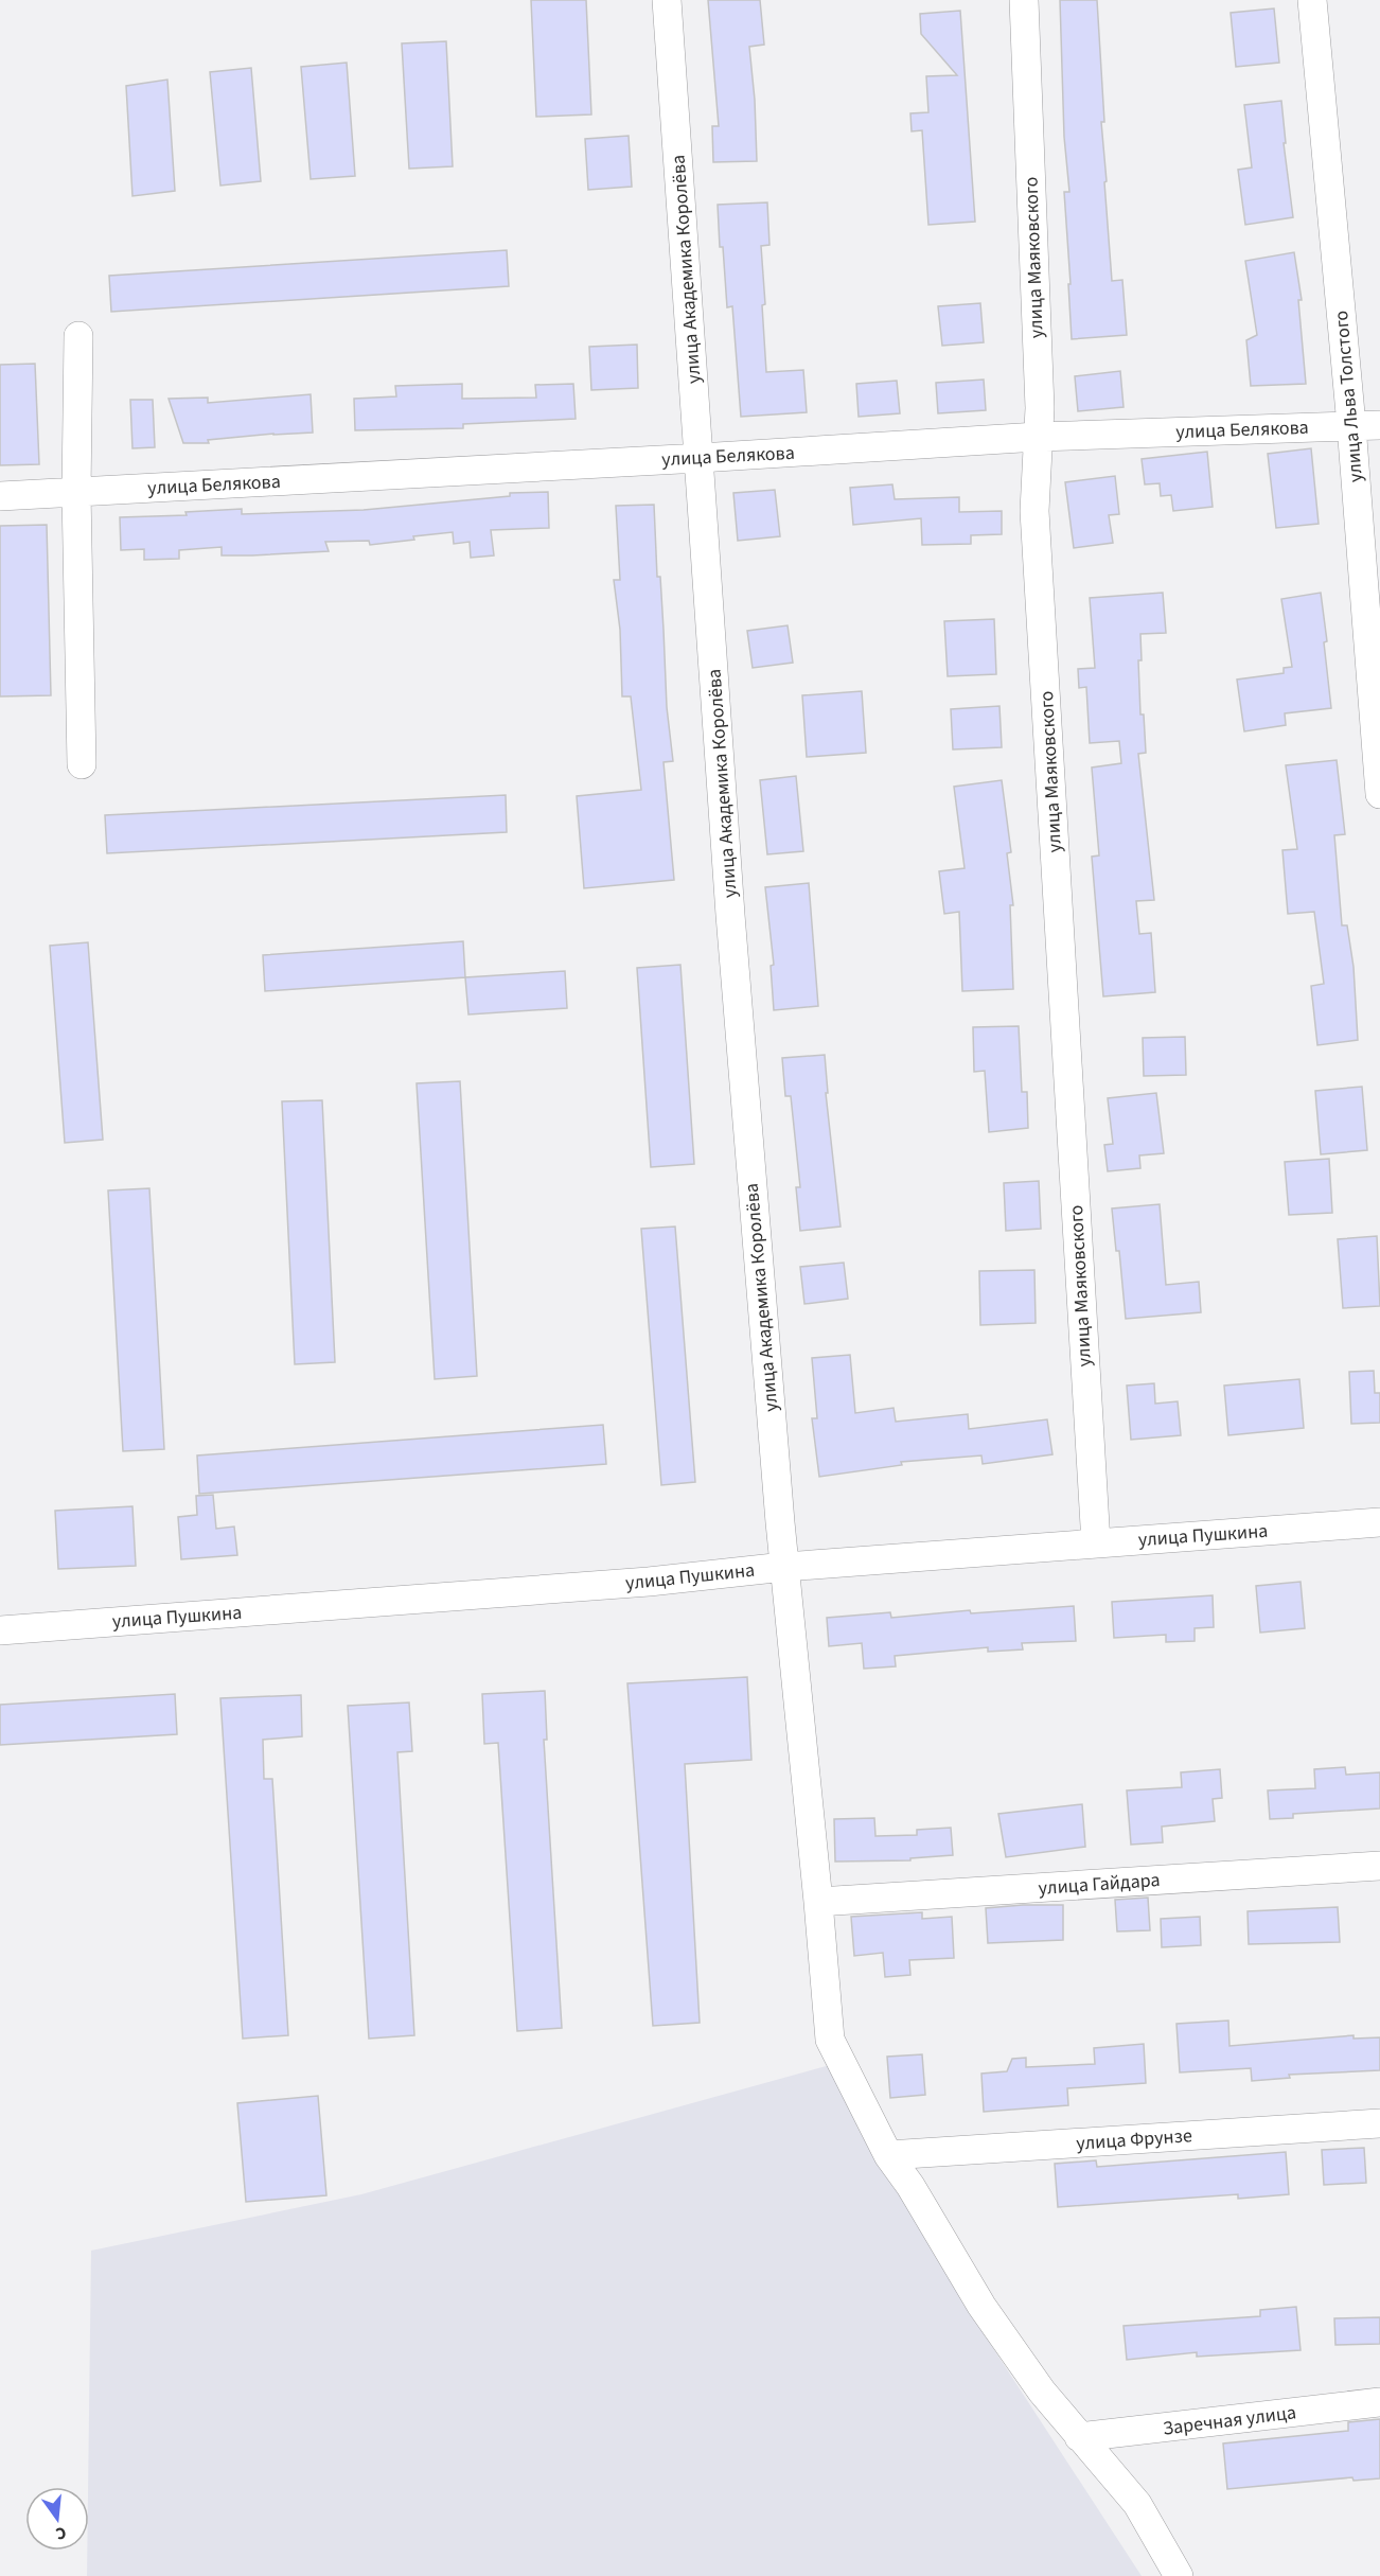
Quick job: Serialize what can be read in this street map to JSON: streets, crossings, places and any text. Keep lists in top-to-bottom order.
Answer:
{
  "streets": {
    "street": [
      "улица Маяковского",
      "улица Академика Королёва",
      "улица Льва Толстого",
      "улица Белякова",
      "улица Пушкина",
      "улица Гайдара",
      "улица Фрунзе",
      "Заречная улица"
    ]
  },
  "crossings": [
    ["улица Маяковского", "улица Белякова"],
    ["улица Маяковского", "улица Пушкина"],
    ["улица Академика Королёва", "улица Белякова"],
    ["улица Академика Королёва", "улица Пушкина"],
    ["улица Академика Королёва", "улица Гайдара"],
    ["улица Академика Королёва", "улица Фрунзе"],
    ["улица Академика Королёва", "Заречная улица"],
    ["улица Льва Толстого", "улица Белякова"]
  ],
  "north": "bottom"
}
